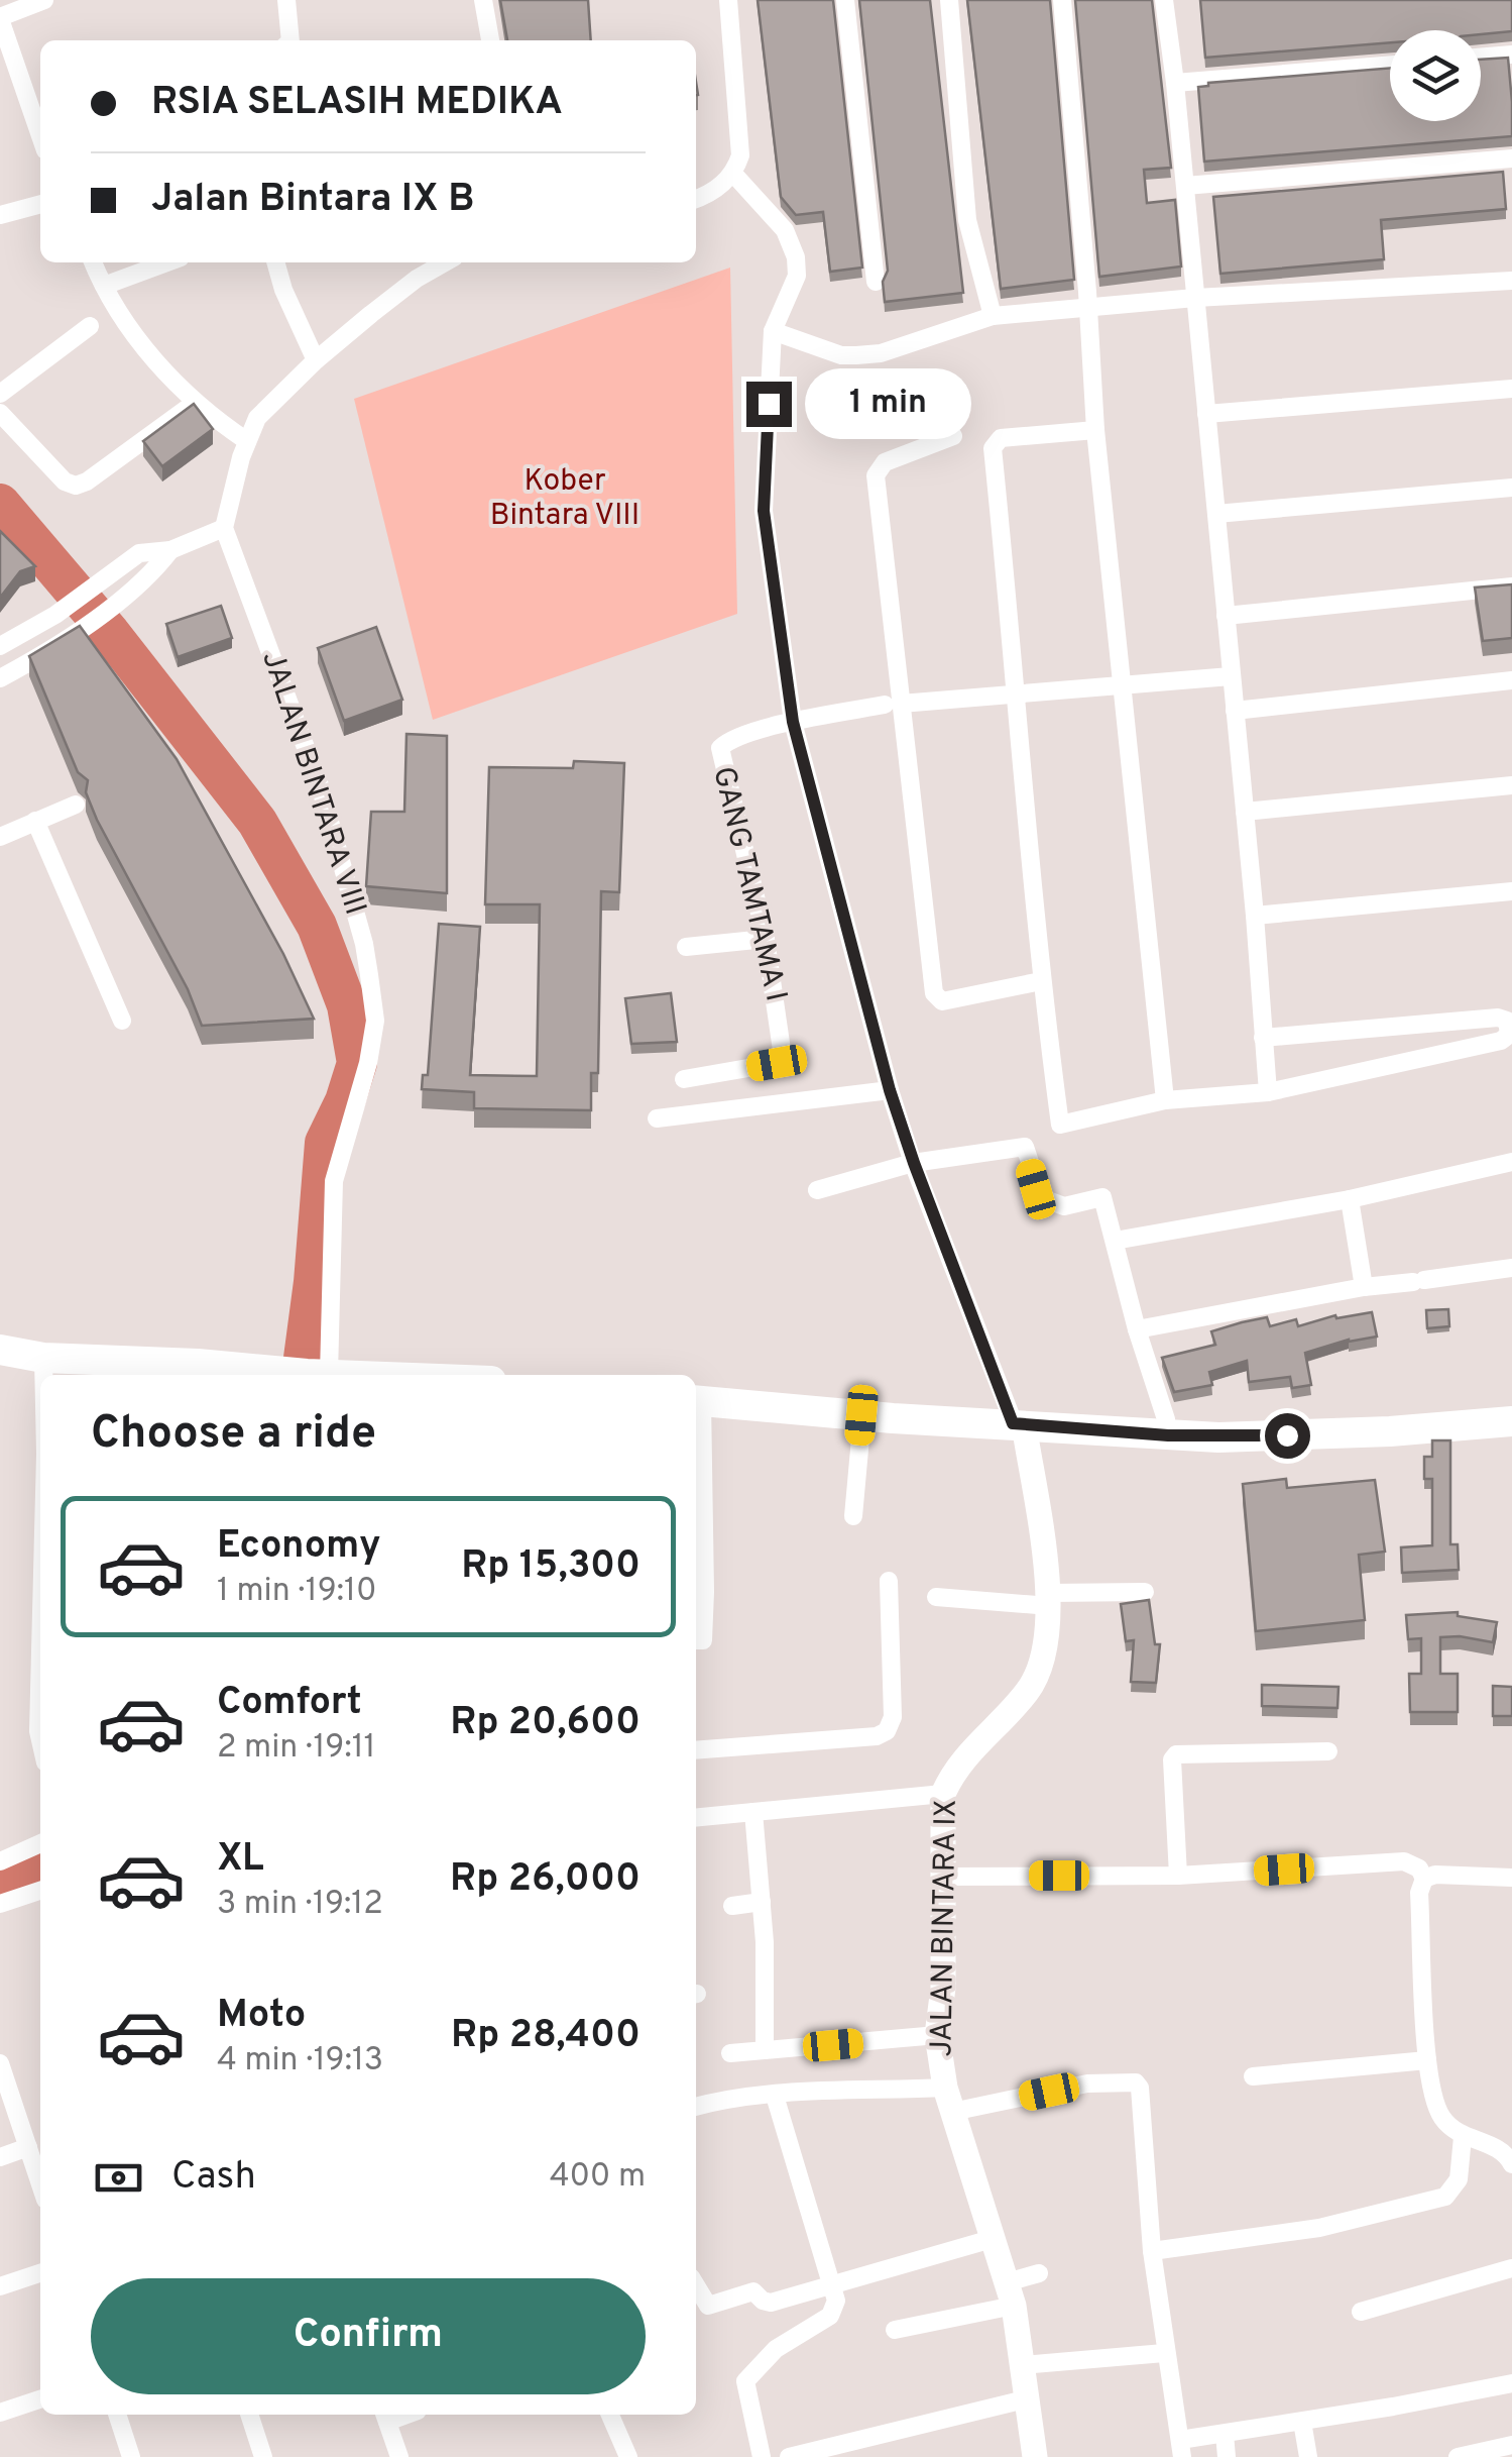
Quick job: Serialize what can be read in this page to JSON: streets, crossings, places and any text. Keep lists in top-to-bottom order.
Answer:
{
  "streets": {
    "street": ["JALAN BINTARA VIII", "GANG TAMTAMA I", "JALAN BINTARA IX"]
  },
  "parks": ["Kober Bintara VIII"],
  "page": {
    "banner": ["RSIA SELASIH MEDIKA", "Jalan Bintara IX B"],
    "bubble": "1 min",
    "heading": "Choose a ride",
    "list": [
      {
        "name": "Economy",
        "note": "1 min · 19:10",
        "value": "Rp 15,300"
      },
      {
        "name": "Comfort",
        "note": "2 min · 19:11",
        "value": "Rp 20,600"
      },
      {
        "name": "XL",
        "note": "3 min · 19:12",
        "value": "Rp 26,000"
      },
      {
        "name": "Moto",
        "note": "4 min · 19:13",
        "value": "Rp 28,400"
      }
    ],
    "pay": ["Cash", "400 m"],
    "buttons": "Confirm"
  }
}
